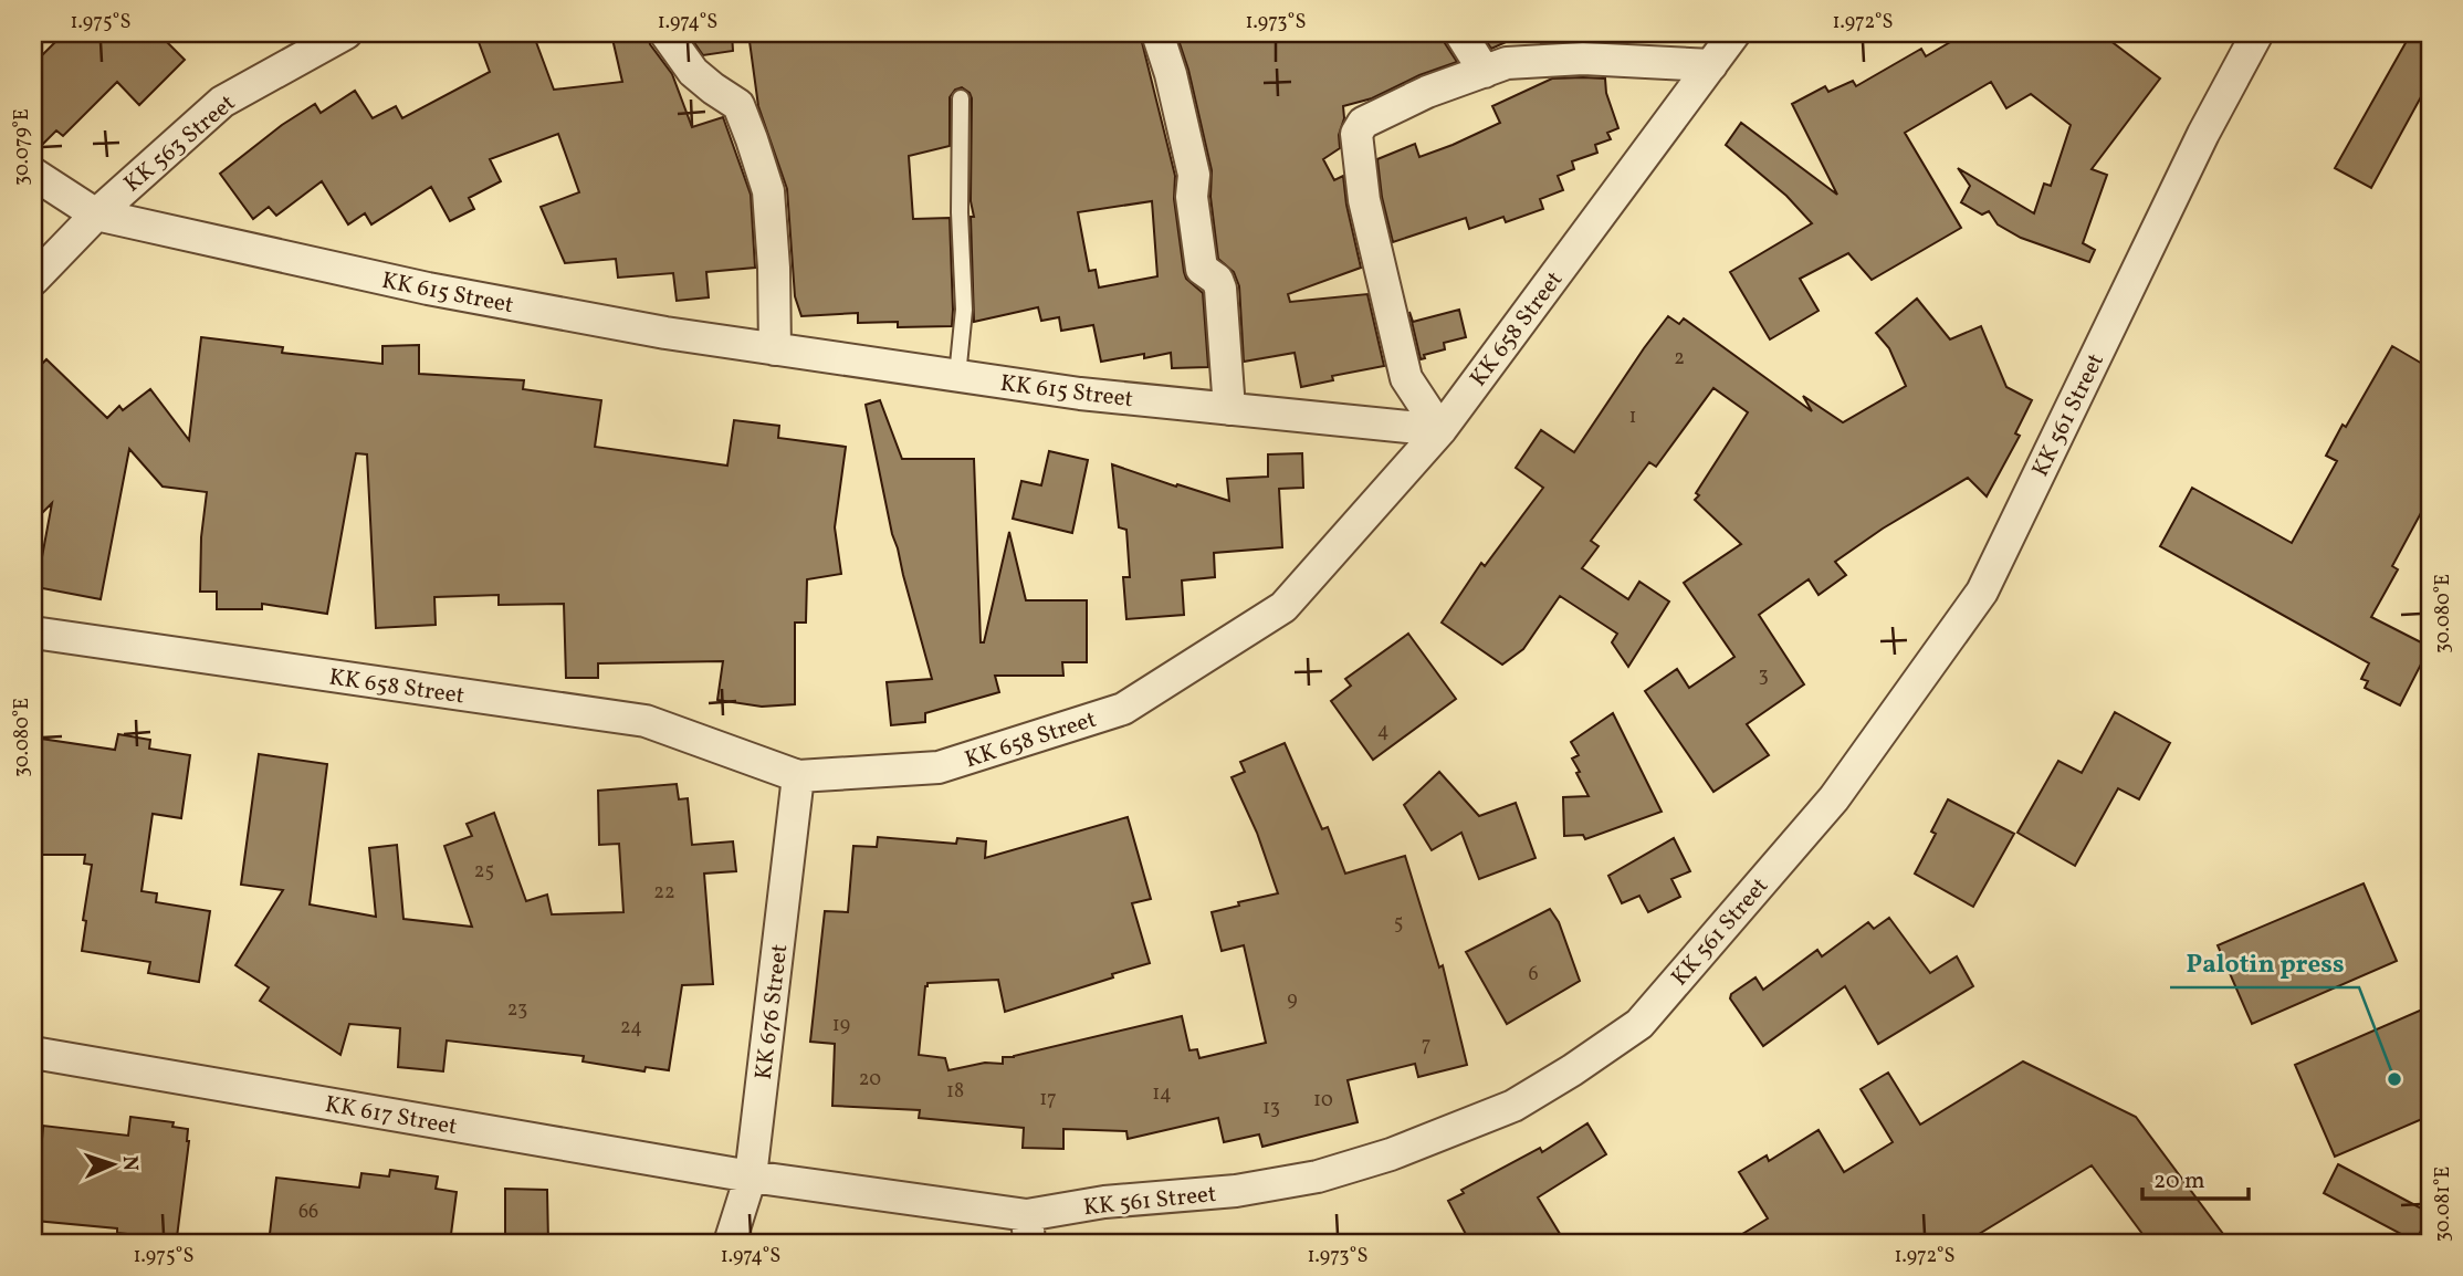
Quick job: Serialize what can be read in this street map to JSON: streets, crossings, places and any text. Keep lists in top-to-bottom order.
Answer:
{
  "streets": {
    "street": [
      "KK 563 Street",
      "KK 615 Street",
      "KK 658 Street",
      "KK 561 Street",
      "KK 676 Street",
      "KK 617 Street"
    ]
  },
  "crossings": [
    ["KK 563 Street", "KK 615 Street"],
    ["KK 615 Street", "KK 658 Street"],
    ["KK 658 Street", "KK 676 Street"],
    ["KK 561 Street", "KK 676 Street"],
    ["KK 561 Street", "KK 617 Street"],
    ["KK 676 Street", "KK 617 Street"]
  ],
  "places": ["Palotin press"],
  "house_numbers": [
    "2",
    "1",
    "3",
    "4",
    "25",
    "22",
    "5",
    "6",
    "9",
    "23",
    "19",
    "24",
    "7",
    "20",
    "18",
    "14",
    "17",
    "10",
    "13",
    "66"
  ],
  "scale_bar": "20 m",
  "north": "right",
  "coordinates": [
    "1.975°S",
    "1.974°S",
    "1.973°S",
    "1.972°S",
    "30.079°E",
    "30.080°E",
    "30.081°E"
  ]
}
